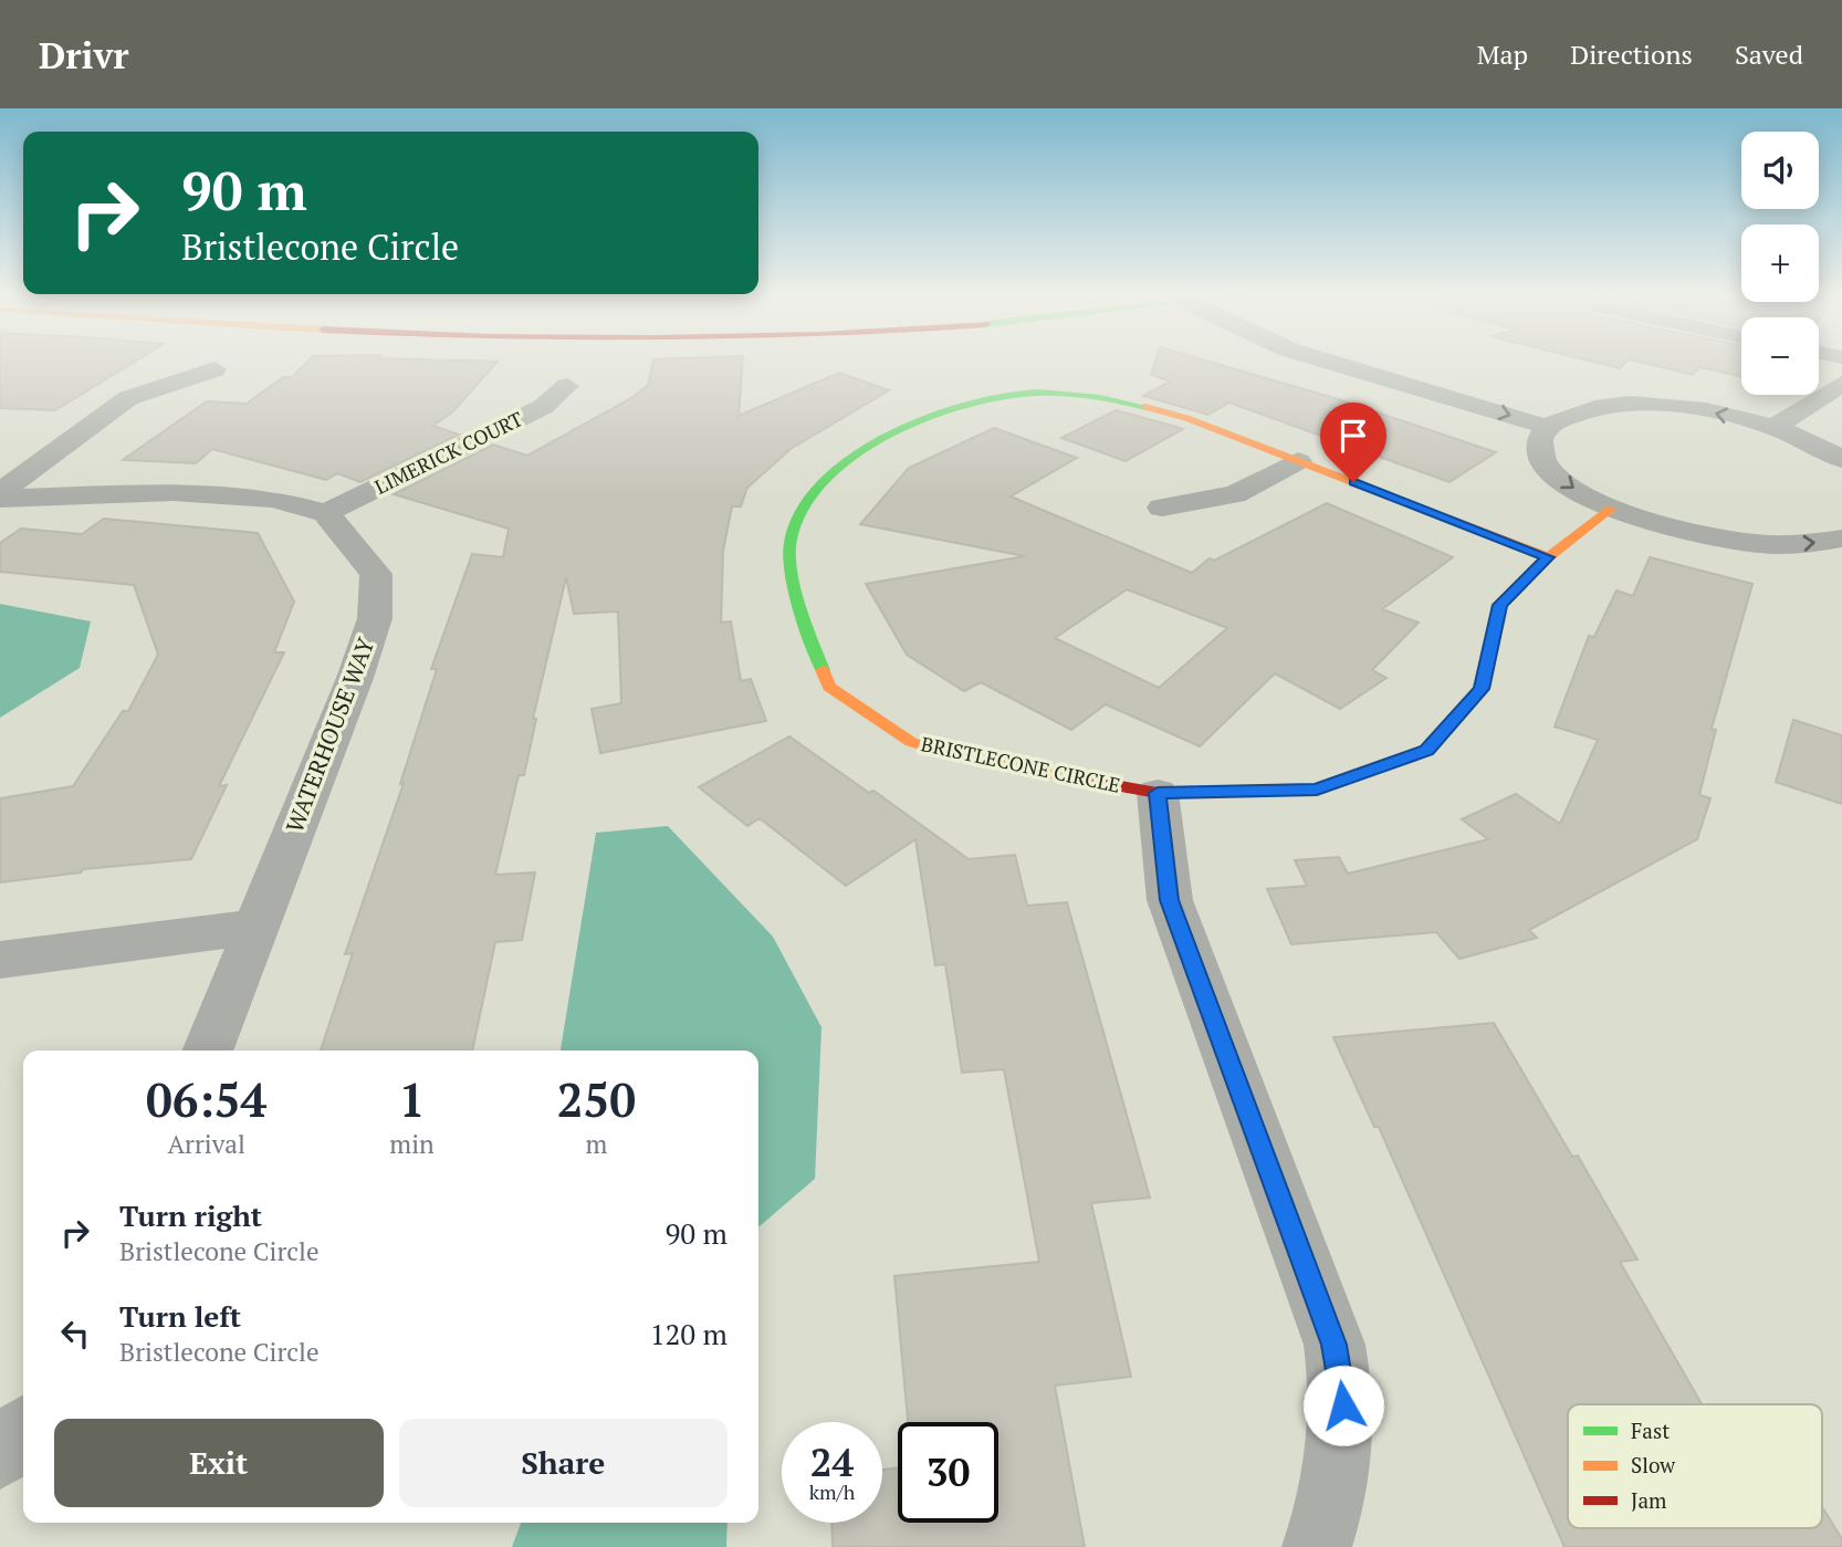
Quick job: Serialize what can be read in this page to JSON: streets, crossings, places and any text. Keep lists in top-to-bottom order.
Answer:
{
  "streets": {
    "street": ["LIMERICK COURT", "WATERHOUSE WAY", "BRISTLECONE CIRCLE"]
  },
  "crossings": [
    ["LIMERICK COURT", "WATERHOUSE WAY"]
  ],
  "legend": ["Fast", "Slow", "Jam"],
  "page": {
    "header": "Drivr",
    "nav": ["Map", "Directions", "Saved"],
    "map_buttons": ["+", "−"],
    "turn": ["90 m", "Bristlecone Circle"],
    "eta": [
      "06:54",
      "Arrival",
      "1",
      "min",
      "250",
      "m"
    ],
    "list": [
      {
        "name": "Turn right",
        "note": "Bristlecone Circle",
        "value": "90 m"
      },
      {
        "name": "Turn left",
        "note": "Bristlecone Circle",
        "value": "120 m"
      }
    ],
    "buttons": ["Exit", "Share"],
    "speed": "24 km/h",
    "limit": "30"
  }
}
